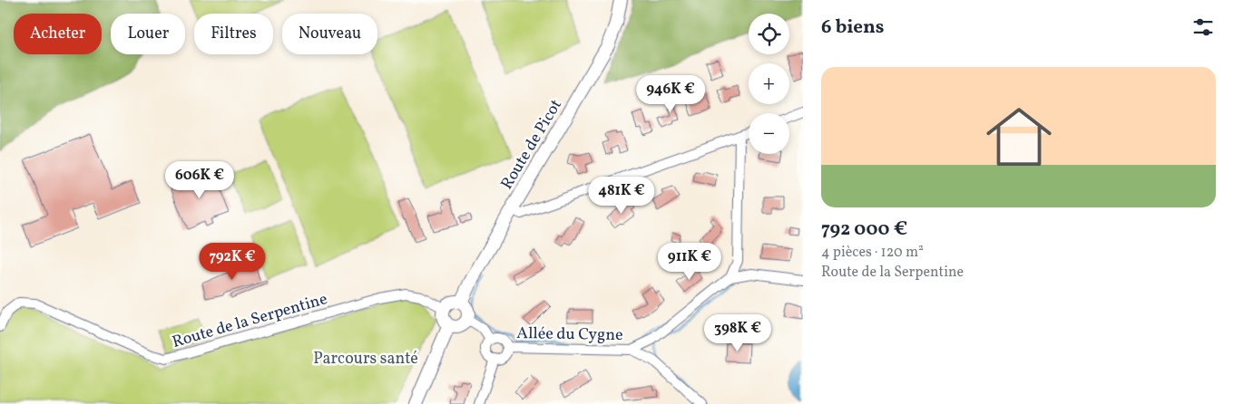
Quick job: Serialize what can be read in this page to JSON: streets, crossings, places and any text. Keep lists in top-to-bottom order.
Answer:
{
  "streets": {
    "main road": ["Route de Picot"],
    "street": ["Route de la Serpentine", "Allée du Cygne"]
  },
  "crossings": [
    ["Route de Picot", "Route de la Serpentine"]
  ],
  "parks": ["Parcours santé"],
  "page": {
    "heading": "6 biens",
    "map_buttons": ["+", "−"],
    "chip": [
      "Acheter",
      "Louer",
      "Filtres",
      "Nouveau"
    ],
    "list": [
      {
        "name": "792 000 €",
        "note": "4 pièces · 120 m² · Route de la Serpentine"
      }
    ],
    "price": [
      "946K €",
      "606K €",
      "481K €",
      "792K €",
      "911K €",
      "398K €"
    ]
  }
}
